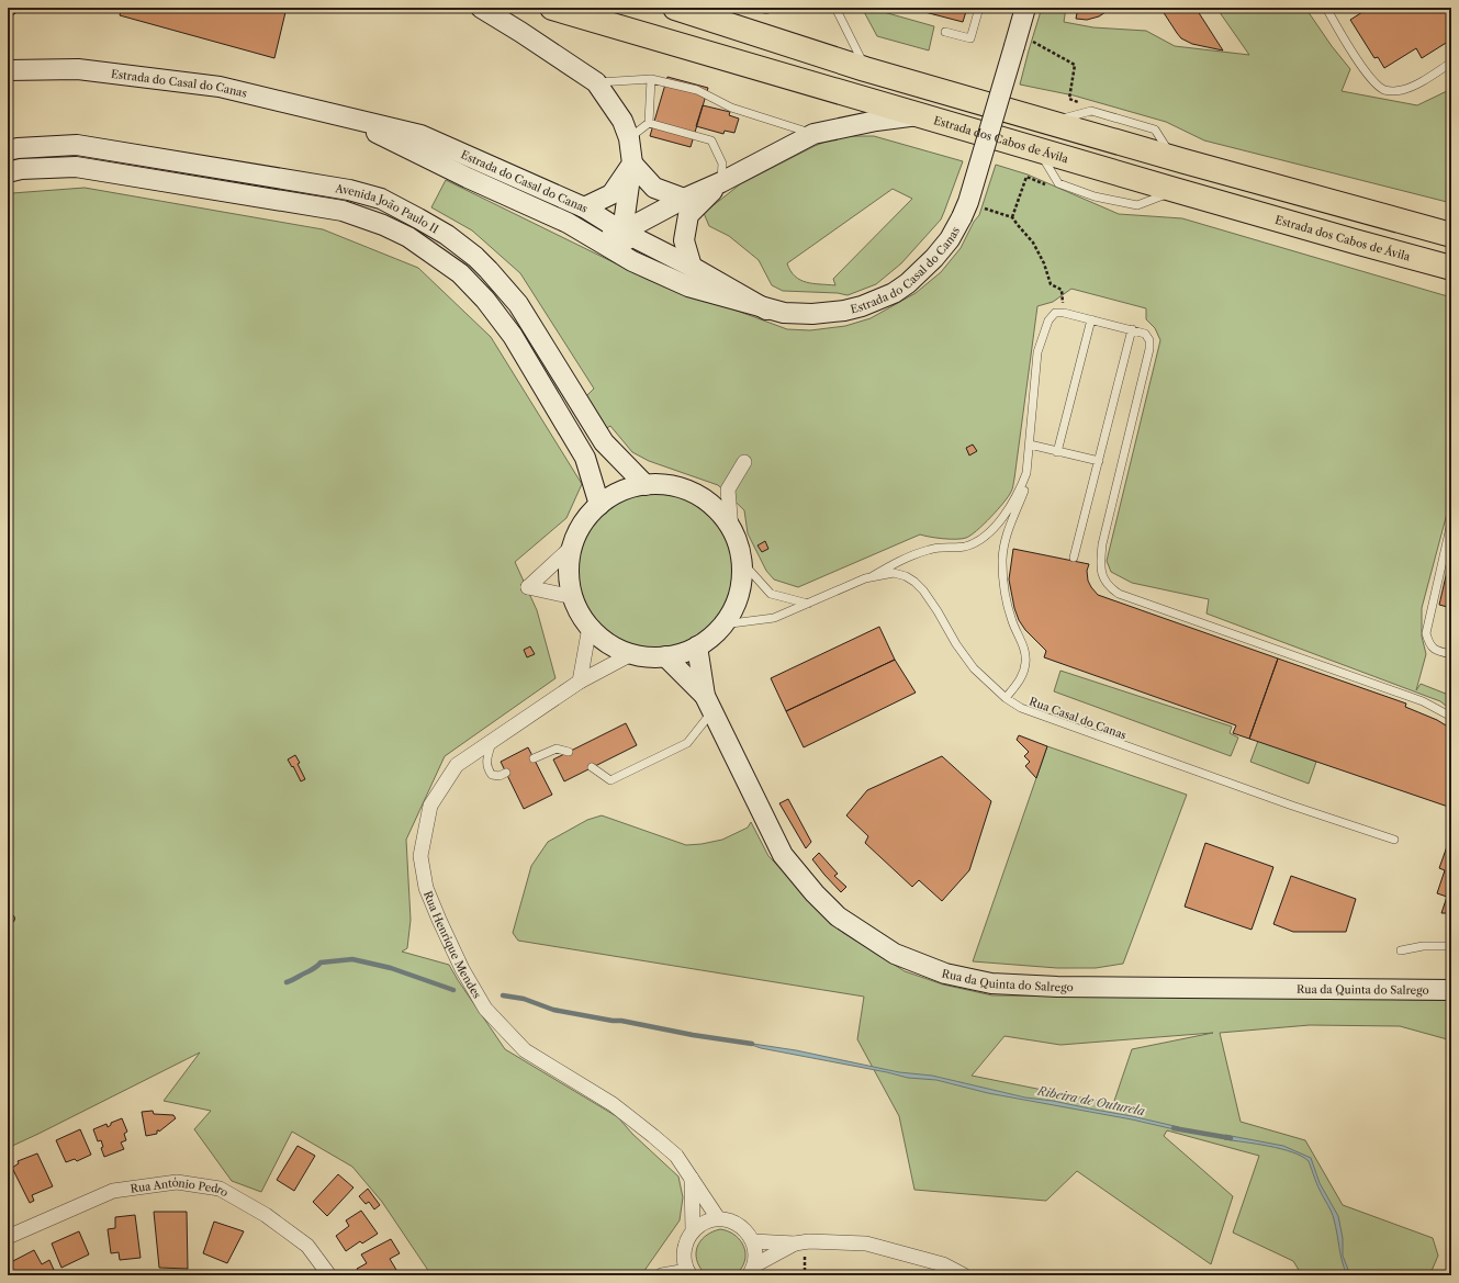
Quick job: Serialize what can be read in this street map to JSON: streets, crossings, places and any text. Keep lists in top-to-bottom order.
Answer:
{
  "streets": {
    "highway": ["Estrada dos Cabos de Ávila"],
    "street": [
      "Estrada do Casal do Canas",
      "Avenida João Paulo II",
      "Rua Henrique Mendes",
      "Rua da Quinta do Salrego",
      "Rua António Pedro"
    ],
    "lane": ["Rua Casal do Canas"]
  },
  "water": ["Ribeira de Outurela"]
}
